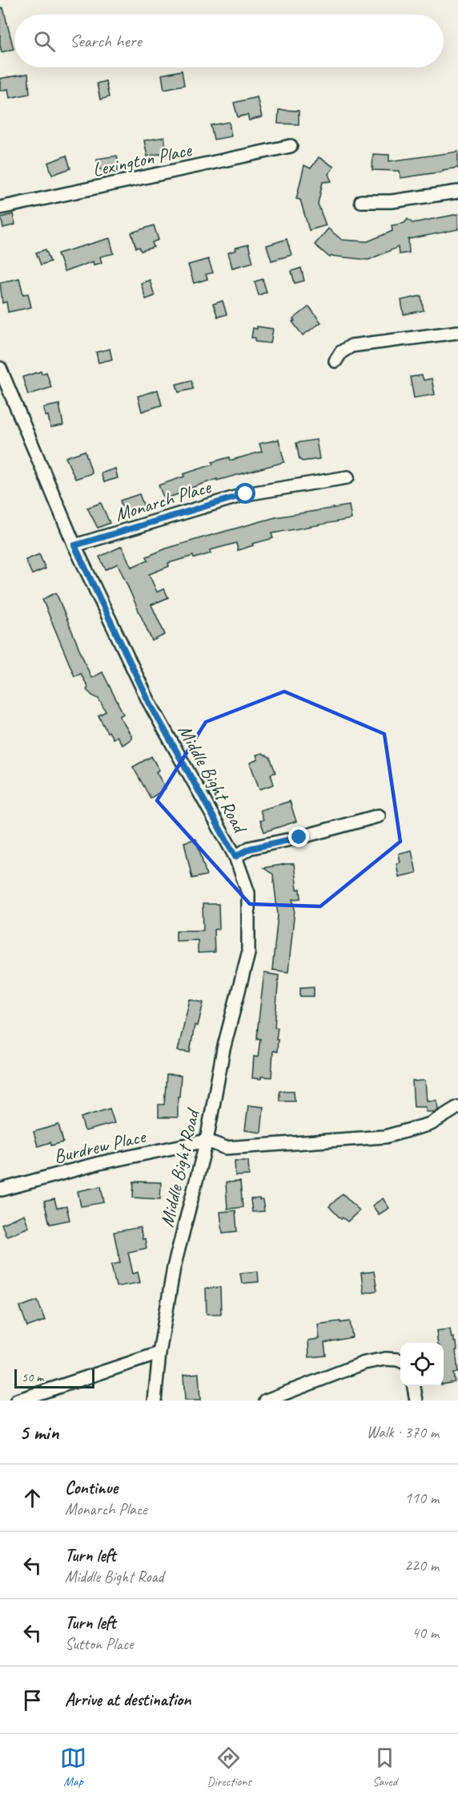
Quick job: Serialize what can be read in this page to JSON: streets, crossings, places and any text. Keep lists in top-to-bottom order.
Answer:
{
  "streets": {
    "street": [
      "Lexington Place",
      "Monarch Place",
      "Middle Bight Road",
      "Burdrew Place"
    ]
  },
  "crossings": [
    ["Monarch Place", "Middle Bight Road"],
    ["Middle Bight Road", "Burdrew Place"]
  ],
  "scale_bar": "50 m",
  "page": {
    "search": "Search here",
    "scale": "50 m",
    "heading": ["5 min", "Walk · 370 m"],
    "list": [
      ["Continue", "Monarch Place", "110 m"],
      ["Turn left", "Middle Bight Road", "220 m"],
      ["Turn left", "Sutton Place", "40 m"],
      "Arrive at destination"
    ],
    "nav": ["Map", "Directions", "Saved"]
  }
}
